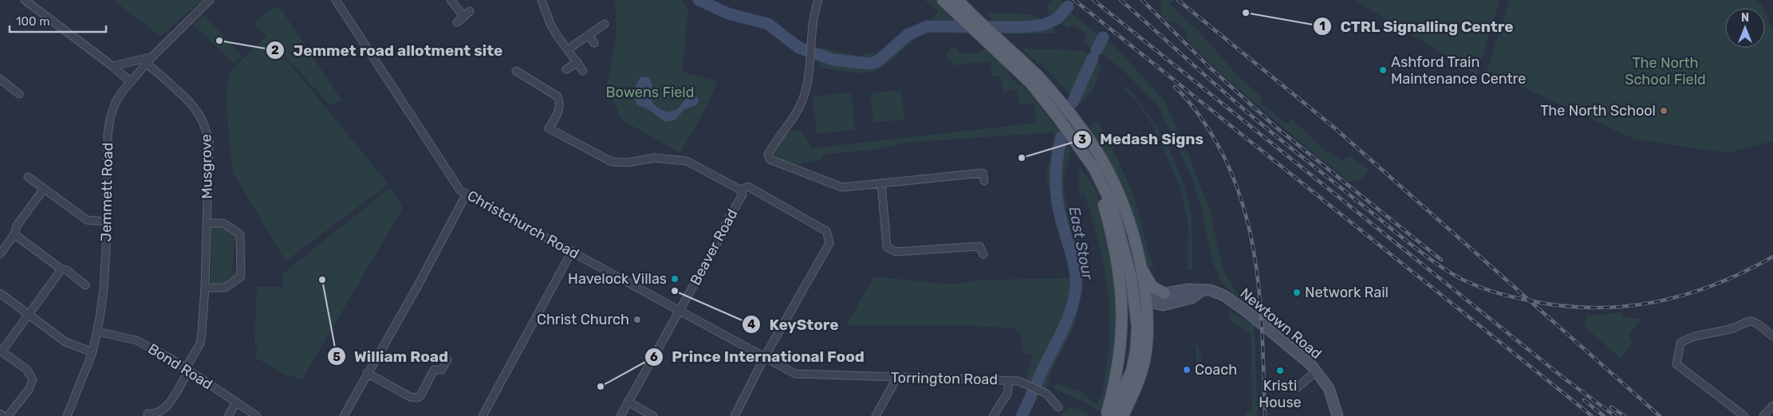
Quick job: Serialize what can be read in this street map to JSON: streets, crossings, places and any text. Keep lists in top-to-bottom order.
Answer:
{
  "streets": {
    "street": [
      "Musgrove",
      "Jemmett Road",
      "Christchurch Road",
      "Beaver Road",
      "Newtown Road",
      "Bond Road",
      "Torrington Road"
    ]
  },
  "crossings": [
    ["Musgrove", "Jemmett Road"],
    ["Musgrove", "Bond Road"],
    ["Jemmett Road", "Bond Road"],
    ["Christchurch Road", "Beaver Road"],
    ["Christchurch Road", "Torrington Road"],
    ["Beaver Road", "Torrington Road"]
  ],
  "water": ["East Stour"],
  "parks": ["The North School Field", "Bowens Field"],
  "places": [
    "CTRL Signalling Centre",
    "Jemmet road allotment site",
    "Ashford Train Maintenance Centre",
    "The North School",
    "Medash Signs",
    "Havelock Villas",
    "William Road",
    "KeyStore",
    "Network Rail",
    "Christ Church",
    "Coach",
    "Kristi House",
    "Prince International Food"
  ],
  "scale_bar": "100 m",
  "north": "top"
}
